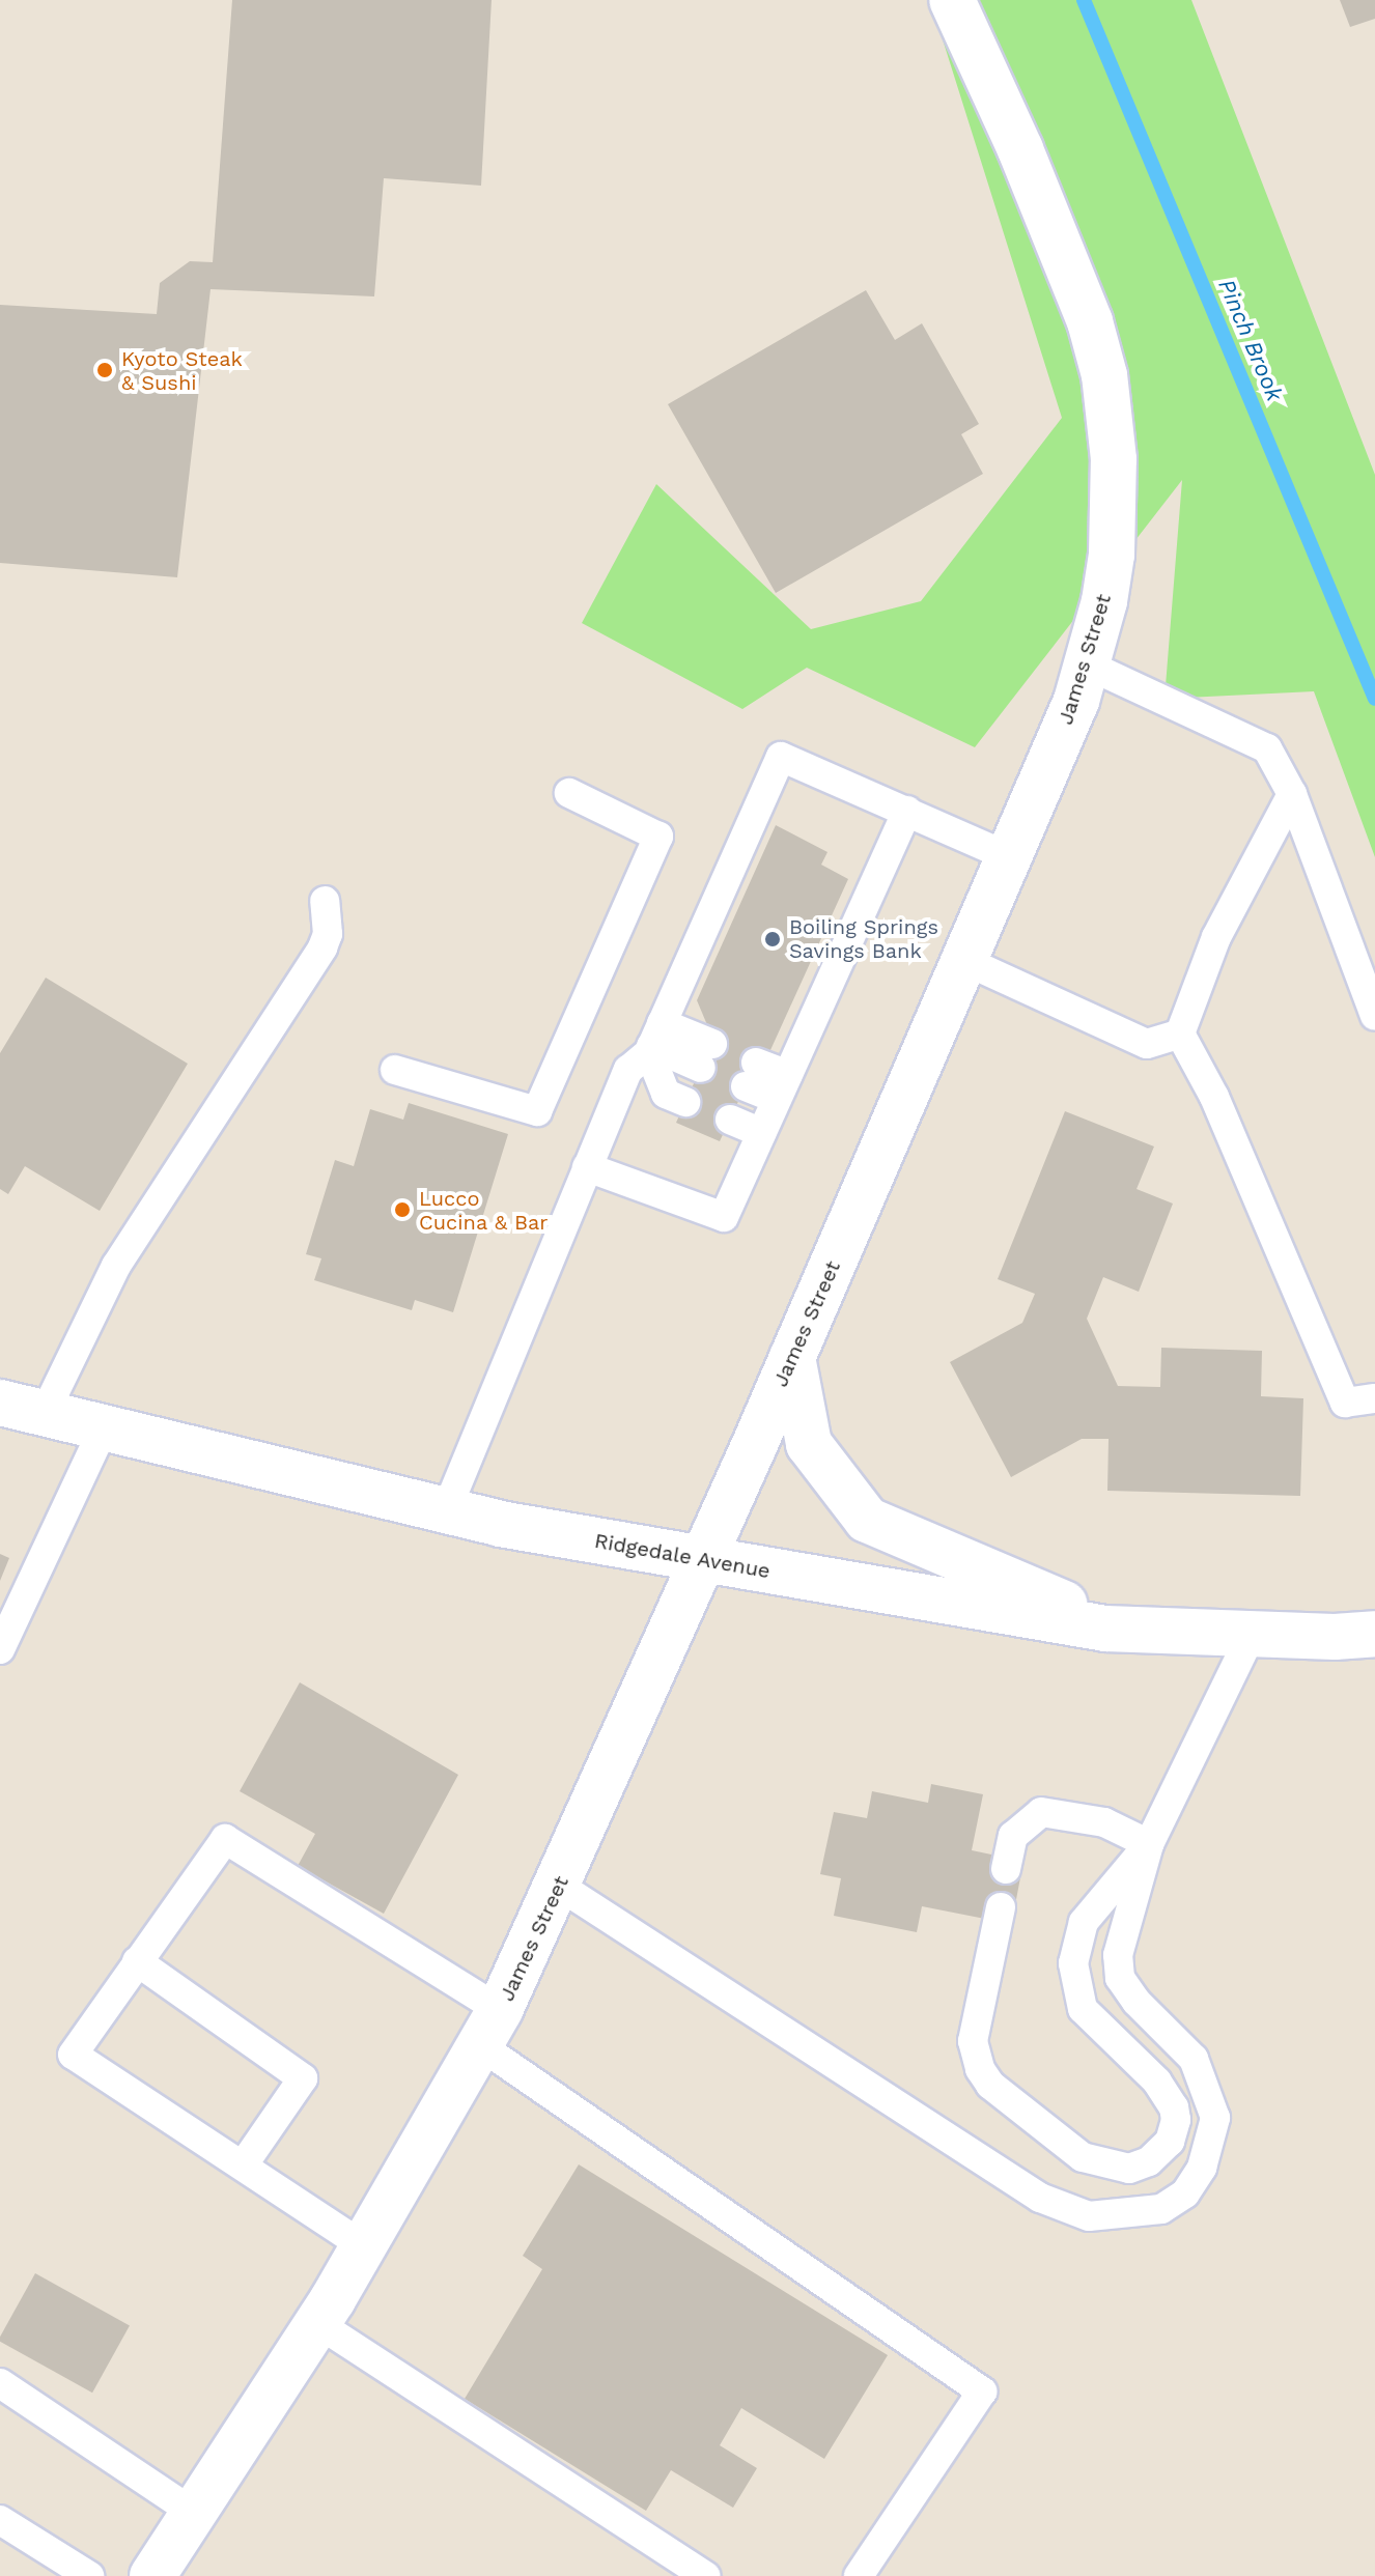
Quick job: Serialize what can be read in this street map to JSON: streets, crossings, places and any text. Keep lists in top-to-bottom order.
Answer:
{
  "streets": {
    "street": ["James Street", "Ridgedale Avenue"]
  },
  "crossings": [
    ["James Street", "Ridgedale Avenue"]
  ],
  "water": ["Pinch Brook"],
  "places": ["Kyoto Steak & Sushi", "Boiling Springs Savings Bank", "Lucco Cucina & Bar"]
}
